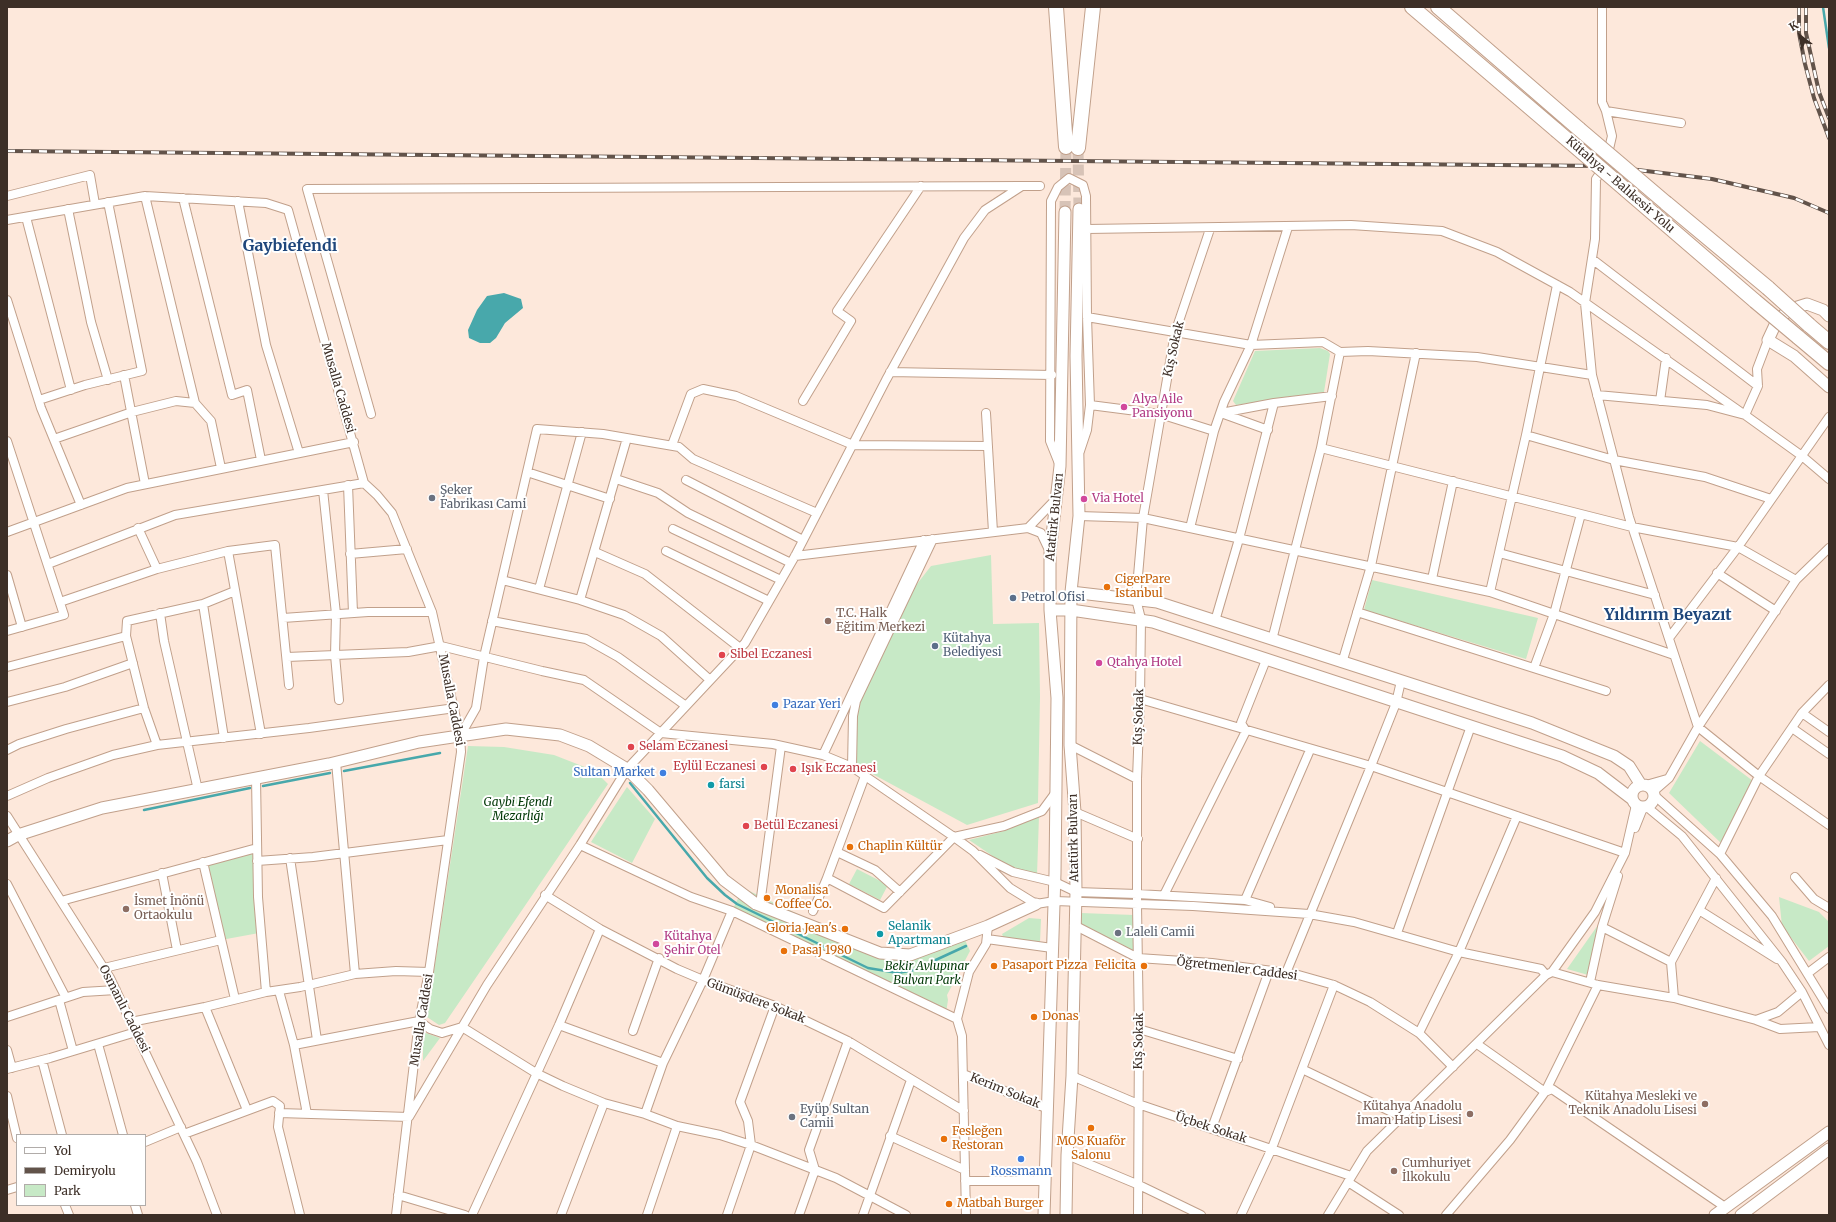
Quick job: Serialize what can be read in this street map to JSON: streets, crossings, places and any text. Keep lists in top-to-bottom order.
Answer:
{
  "streets": {
    "highway": ["Kütahya - Balıkesir Yolu"],
    "main road": ["Atatürk Bulvarı"],
    "street": [
      "Kış Sokak",
      "Musalla Caddesi",
      "Öğretmenler Caddesi",
      "Gümüşdere Sokak",
      "Osmanlı Caddesi",
      "Kerim Sokak",
      "Üçbek Sokak"
    ]
  },
  "crossings": [
    ["Kış Sokak", "Öğretmenler Caddesi"],
    ["Kış Sokak", "Üçbek Sokak"],
    ["Atatürk Bulvarı", "Öğretmenler Caddesi"],
    ["Atatürk Bulvarı", "Kerim Sokak"],
    ["Atatürk Bulvarı", "Üçbek Sokak"]
  ],
  "districts": ["Gaybiefendi", "Yıldırım Beyazıt"],
  "parks": ["Gaybi Efendi Mezarlığı", "Bekir Avlupınar Bulvarı Park"],
  "places": [
    "Alya Aile Pansiyonu",
    "Şeker Fabrikası Cami",
    "Via Hotel",
    "CigerPare Istanbul",
    "Petrol Ofisi",
    "T.C. Halk Eğitim Merkezi",
    "Kütahya Belediyesi",
    "Sibel Eczanesi",
    "Qtahya Hotel",
    "Pazar Yeri",
    "Selam Eczanesi",
    "Eylül Eczanesi",
    "Işık Eczanesi",
    "Sultan Market",
    "farsi",
    "Betül Eczanesi",
    "Chaplin Kültür",
    "Monalisa Coffee Co.",
    "İsmet İnönü Ortaokulu",
    "Gloria Jean's",
    "Laleli Camii",
    "Selanik Apartmanı",
    "Kütahya Şehir Otel",
    "Pasaj 1980",
    "Pasaport Pizza",
    "Felicita",
    "Donas",
    "Kütahya Mesleki ve Teknik Anadolu Lisesi",
    "Kütahya Anadolu İmam Hatip Lisesi",
    "Eyüp Sultan Camii",
    "MOS Kuaför Salonu",
    "Fesleğen Restoran",
    "Rossmann",
    "Cumhuriyet İlkokulu",
    "Matbah Burger"
  ],
  "legend": ["Yol", "Demiryolu", "Park"],
  "north": "top left"
}
